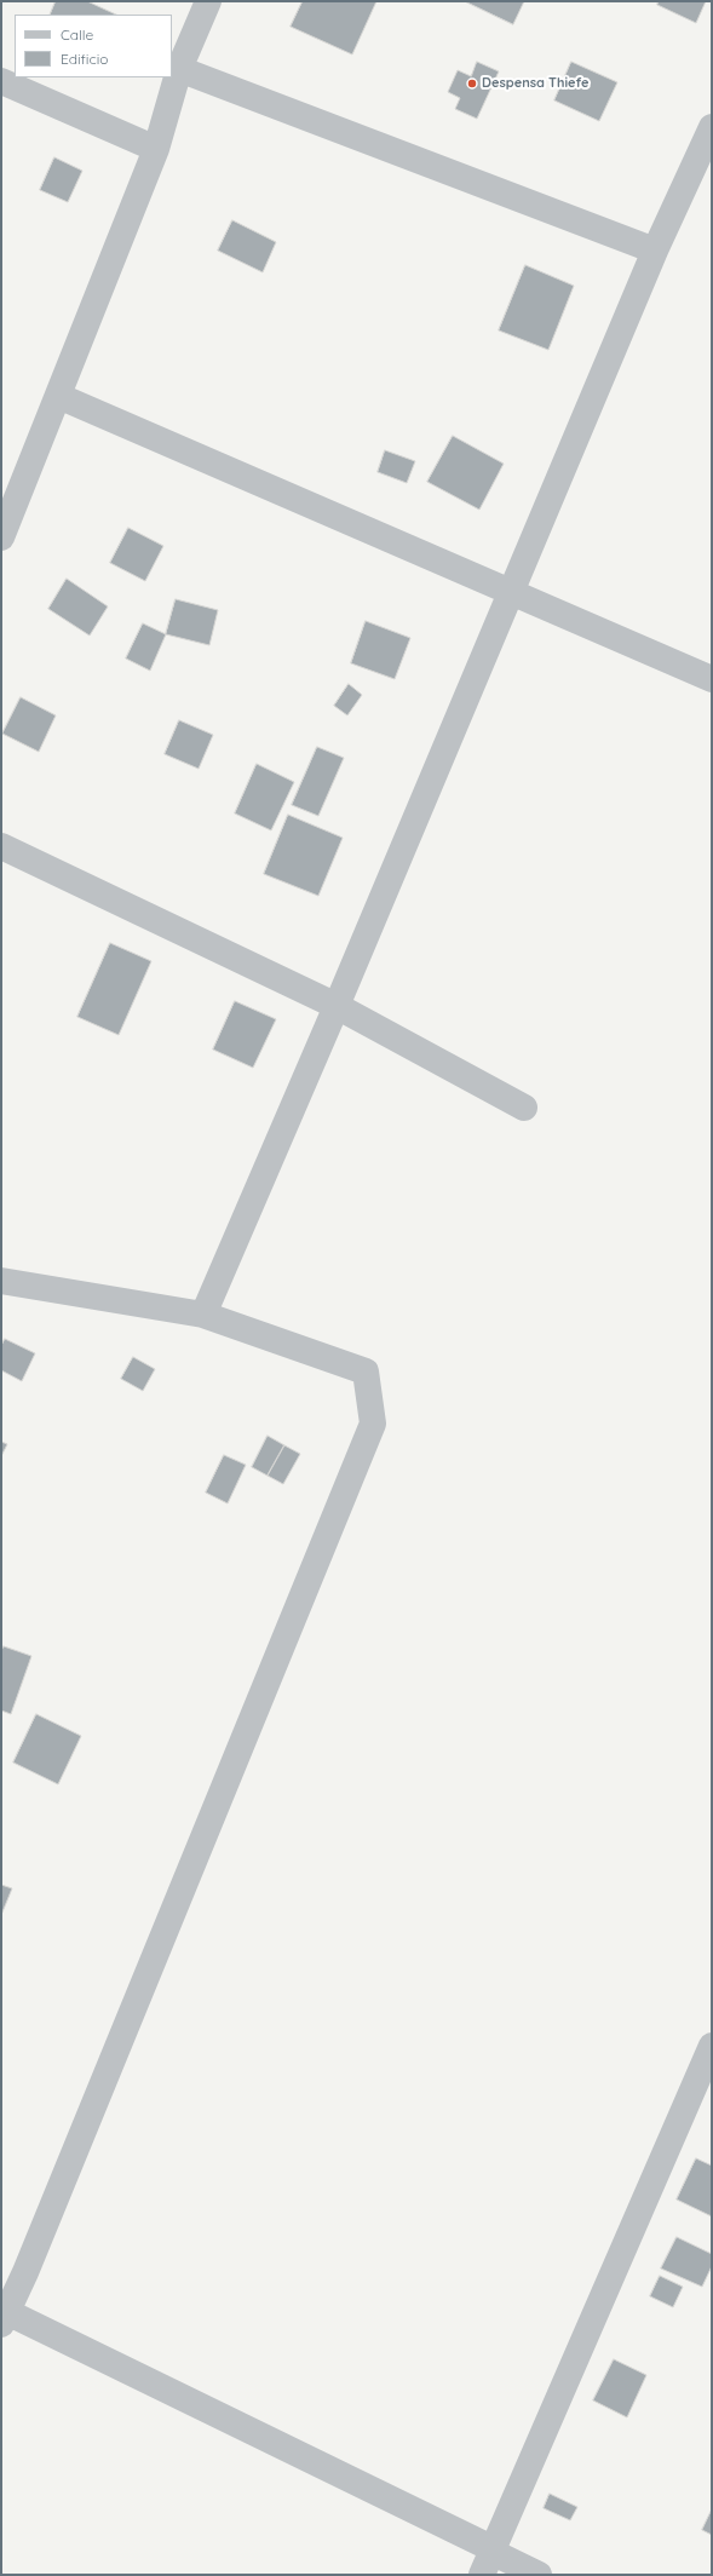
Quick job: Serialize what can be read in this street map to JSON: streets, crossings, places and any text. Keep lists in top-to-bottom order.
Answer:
{
  "places": ["Despensa Thiefe"],
  "legend": ["Calle", "Edificio"]
}
